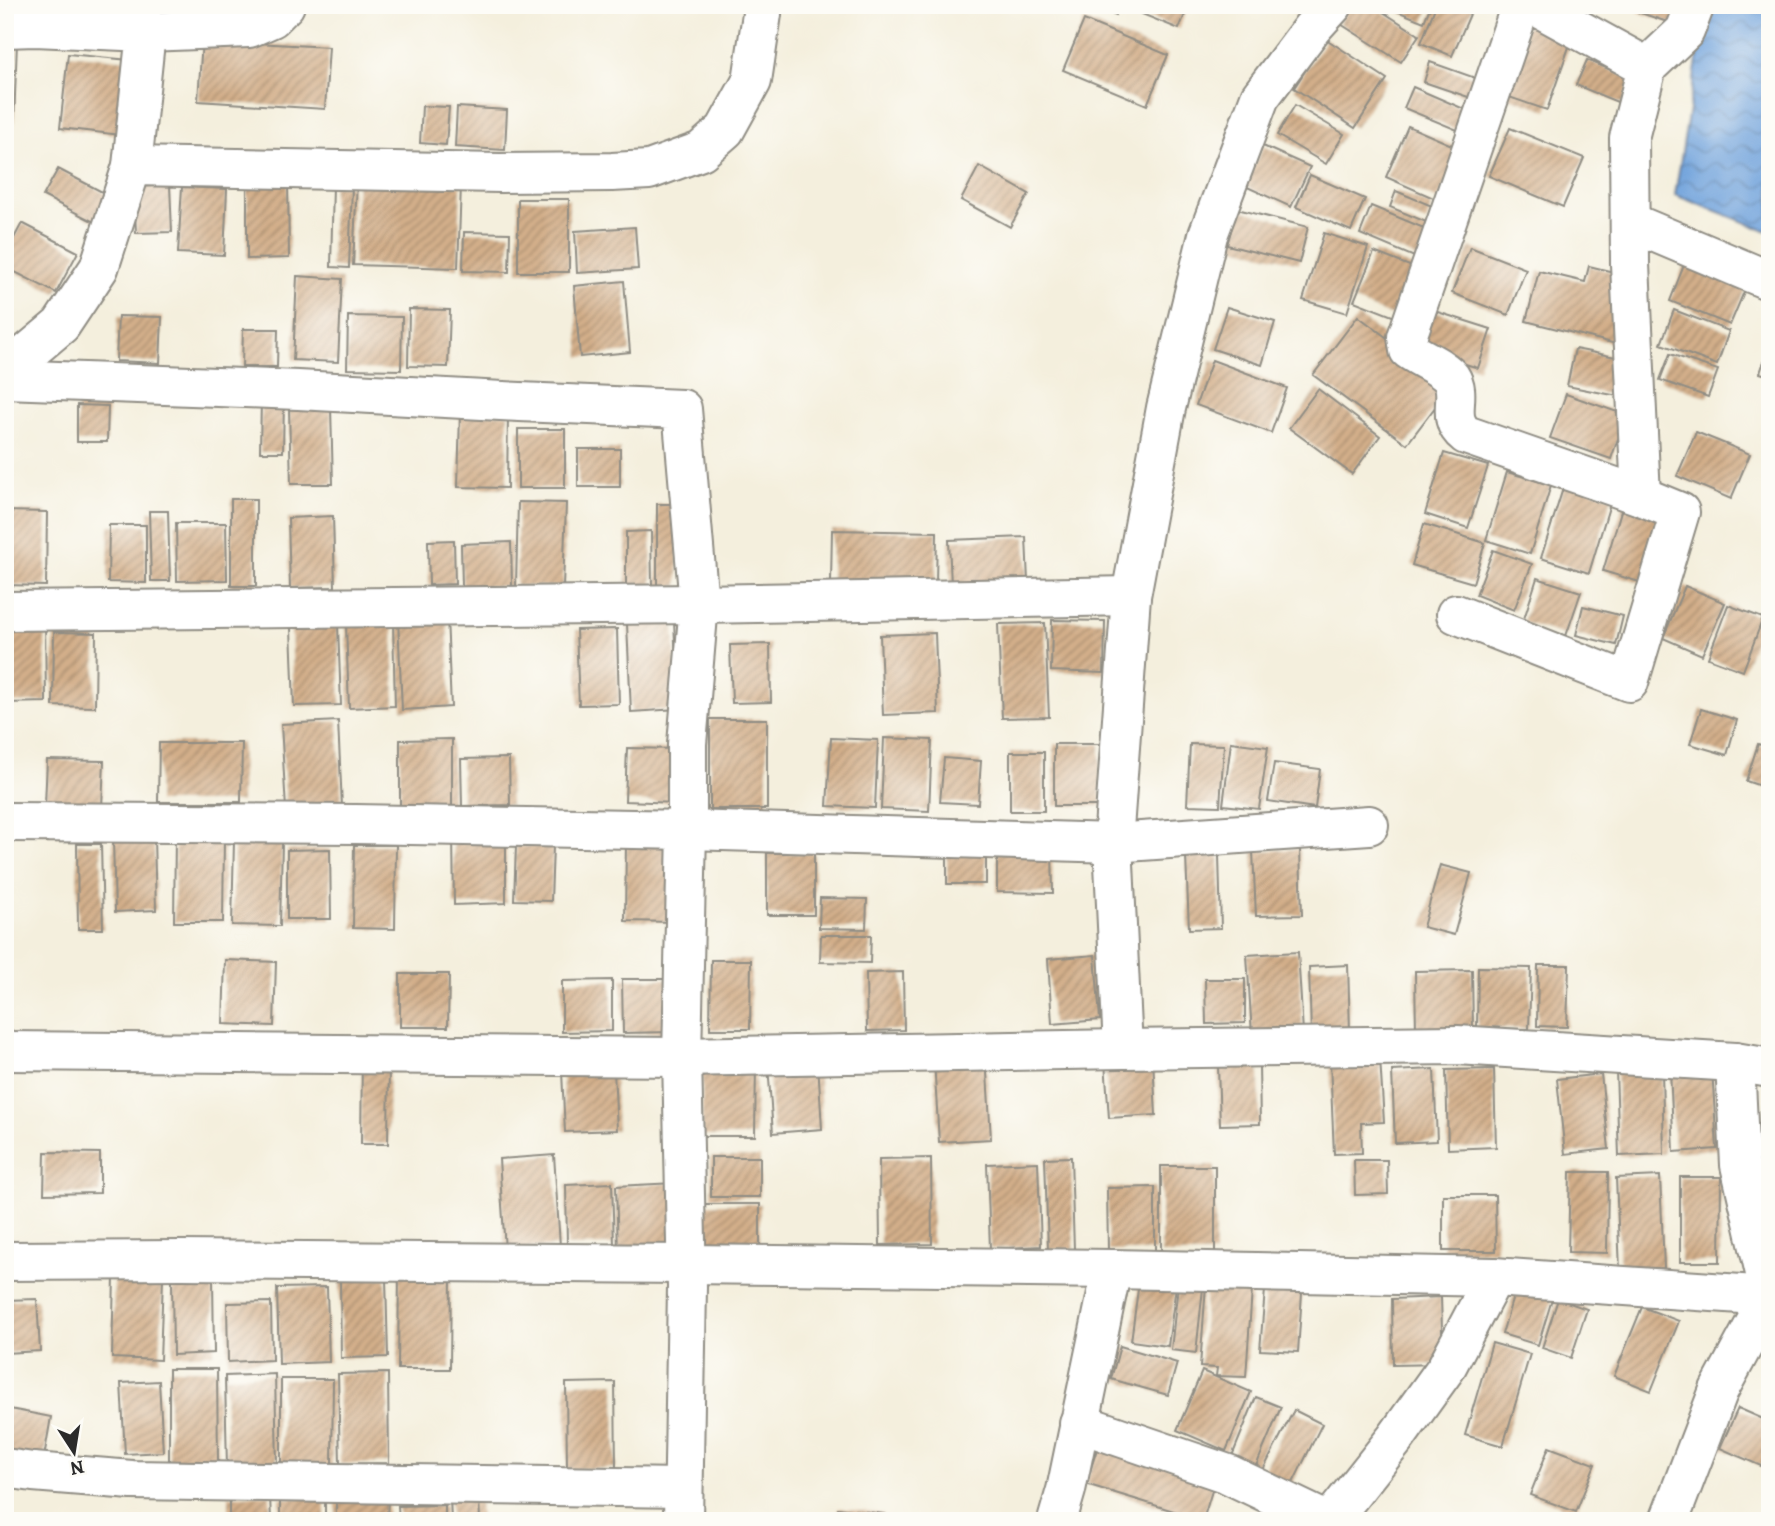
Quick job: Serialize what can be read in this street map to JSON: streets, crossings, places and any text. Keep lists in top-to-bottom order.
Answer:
{
  "north": "bottom"
}
